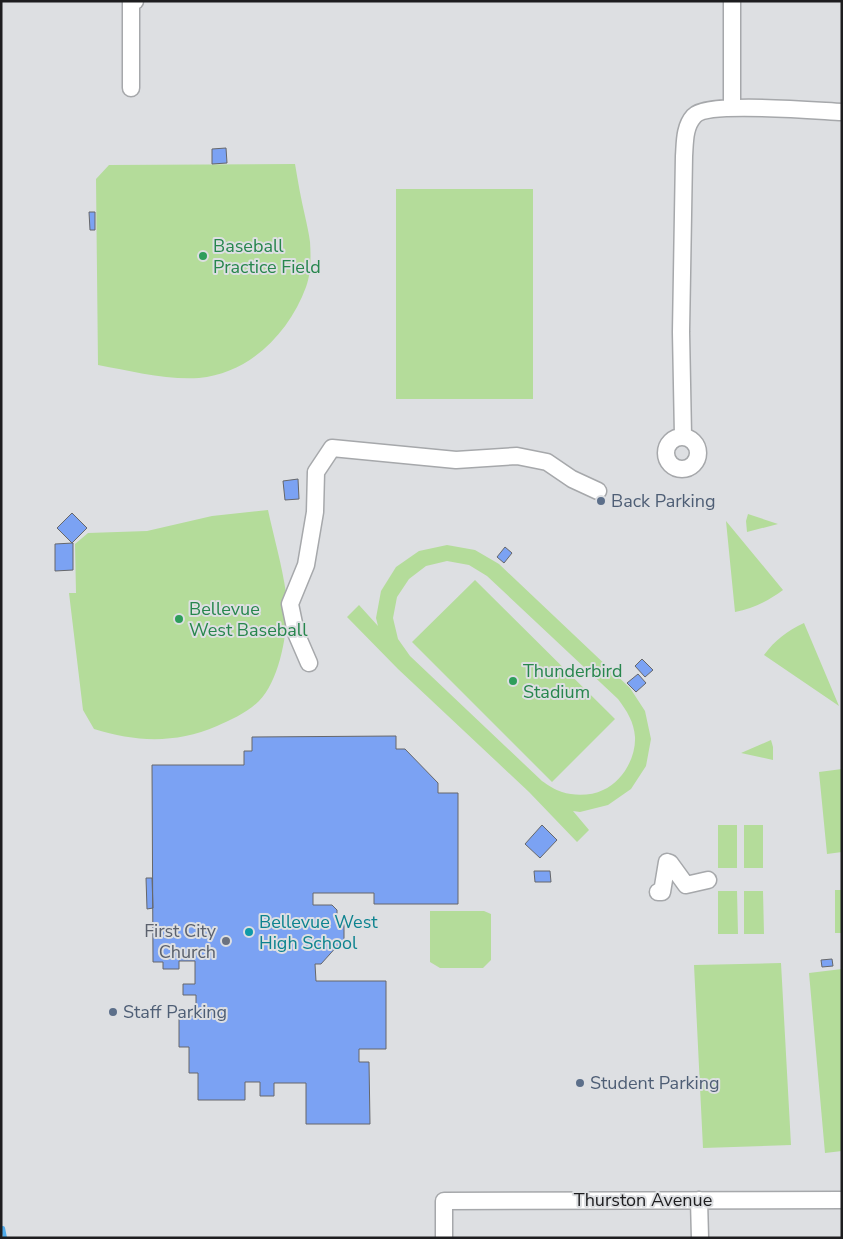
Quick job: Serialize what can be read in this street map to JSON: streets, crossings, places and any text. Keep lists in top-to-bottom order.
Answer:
{
  "streets": {
    "street": ["Thurston Avenue"]
  },
  "places": [
    "Baseball Practice Field",
    "Back Parking",
    "Bellevue West Baseball",
    "Thunderbird Stadium",
    "Bellevue West High School",
    "First City Church",
    "Staff Parking",
    "Student Parking"
  ]
}
